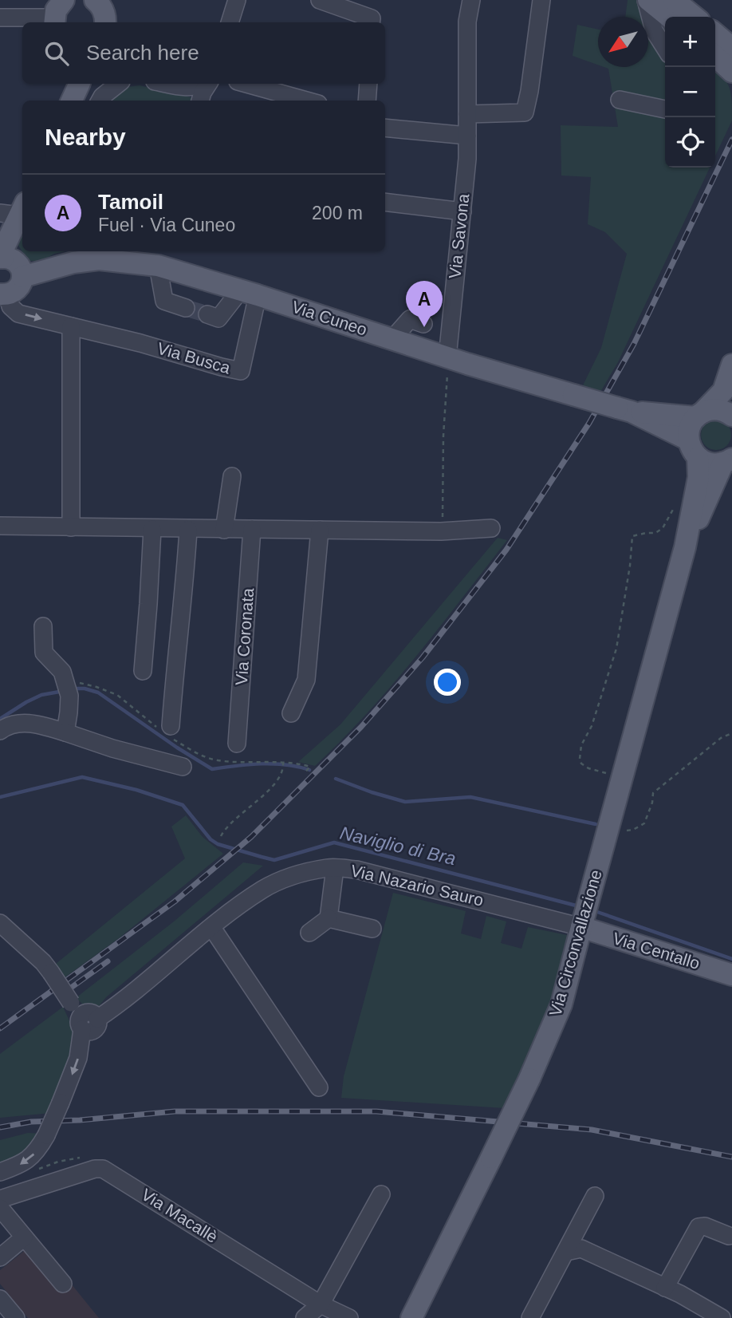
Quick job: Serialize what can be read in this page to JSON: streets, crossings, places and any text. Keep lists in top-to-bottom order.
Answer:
{
  "streets": {
    "main road": ["Via Cuneo", "Via Circonvallazione", "Via Centallo"],
    "street": [
      "Via Savona",
      "Via Busca",
      "Via Coronata",
      "Via Nazario Sauro",
      "Via Macallè"
    ]
  },
  "crossings": [
    ["Via Savona", "Via Cuneo"],
    ["Via Cuneo", "Via Busca"],
    ["Via Nazario Sauro", "Via Circonvallazione"],
    ["Via Nazario Sauro", "Via Centallo"],
    ["Via Circonvallazione", "Via Centallo"]
  ],
  "water": ["Naviglio di Bra"],
  "north": "bottom left",
  "page": {
    "map_buttons": ["+", "−"],
    "search": "Search here",
    "heading": "Nearby",
    "list": [
      {
        "mark": "A",
        "name": "Tamoil",
        "note": "Fuel · Via Cuneo",
        "value": "200 m"
      }
    ],
    "pins": "A"
  }
}
